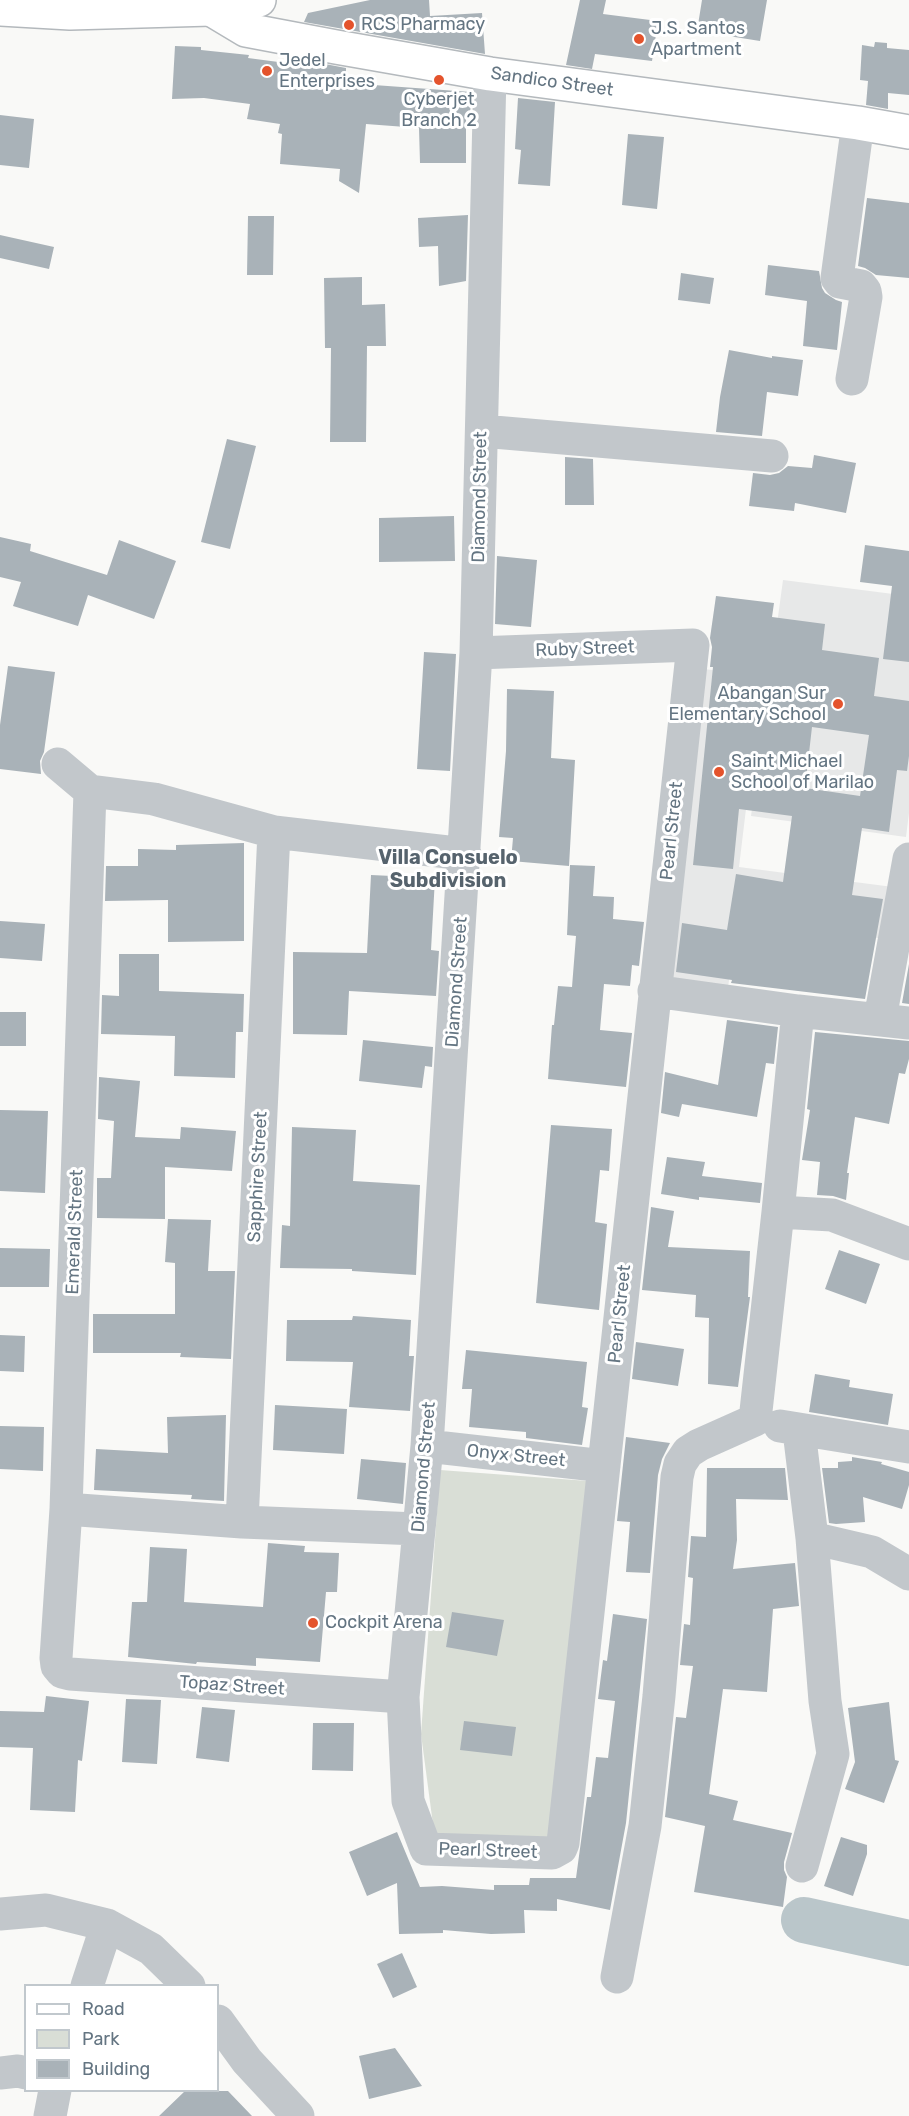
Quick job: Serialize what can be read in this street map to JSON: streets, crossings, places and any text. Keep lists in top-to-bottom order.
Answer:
{
  "streets": {
    "main road": ["Sandico Street"],
    "street": [
      "Diamond Street",
      "Ruby Street",
      "Pearl Street",
      "Sapphire Street",
      "Emerald Street",
      "Onyx Street",
      "Topaz Street"
    ]
  },
  "crossings": [
    ["Sandico Street", "Diamond Street"],
    ["Diamond Street", "Ruby Street"],
    ["Diamond Street", "Pearl Street"],
    ["Diamond Street", "Onyx Street"],
    ["Diamond Street", "Topaz Street"],
    ["Ruby Street", "Pearl Street"],
    ["Pearl Street", "Onyx Street"],
    ["Emerald Street", "Topaz Street"]
  ],
  "districts": ["Villa Consuelo Subdivision"],
  "places": [
    "RCS Pharmacy",
    "J.S. Santos Apartment",
    "Jedel Enterprises",
    "Cyberjet Branch 2",
    "Abangan Sur Elementary School",
    "Saint Michael School of Marilao",
    "Cockpit Arena"
  ],
  "legend": ["Road", "Park", "Building"]
}
